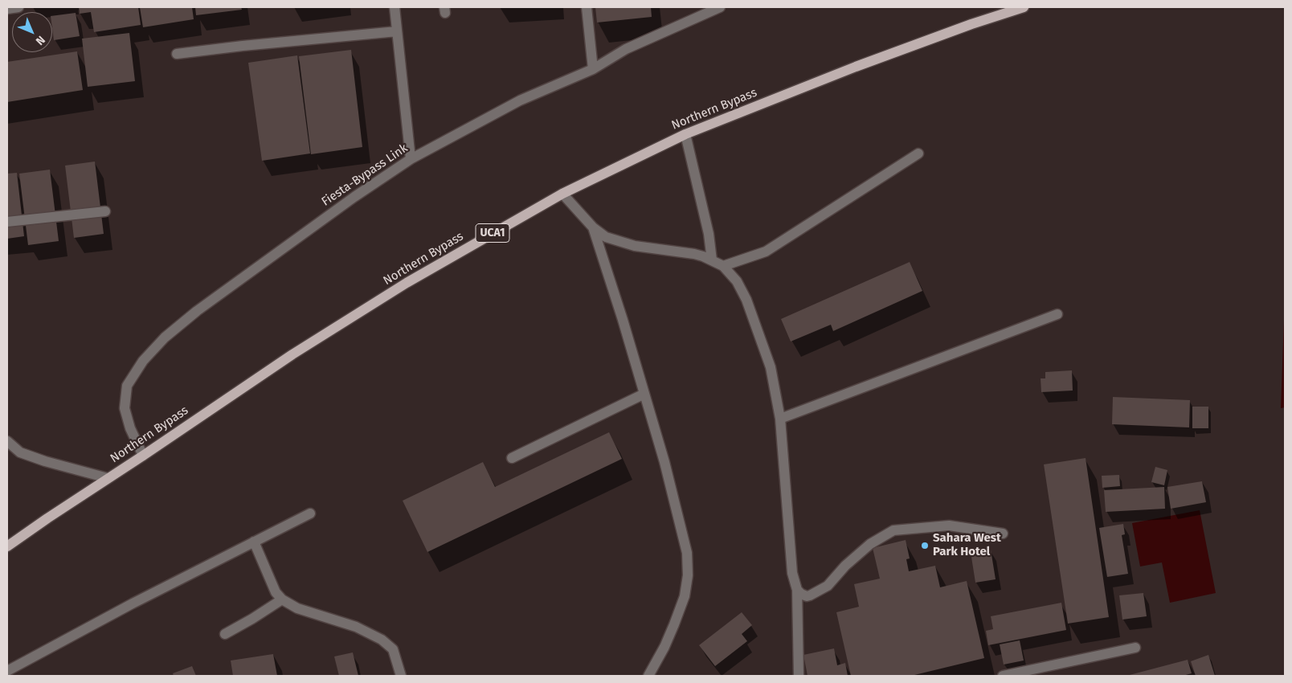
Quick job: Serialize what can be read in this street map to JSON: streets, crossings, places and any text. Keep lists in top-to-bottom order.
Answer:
{
  "streets": {
    "main road": ["Northern Bypass", "UCA1"],
    "street": ["Fiesta-Bypass Link"]
  },
  "crossings": [
    ["Northern Bypass", "Fiesta-Bypass Link"]
  ],
  "places": ["Sahara West Park Hotel"],
  "north": "bottom right"
}
